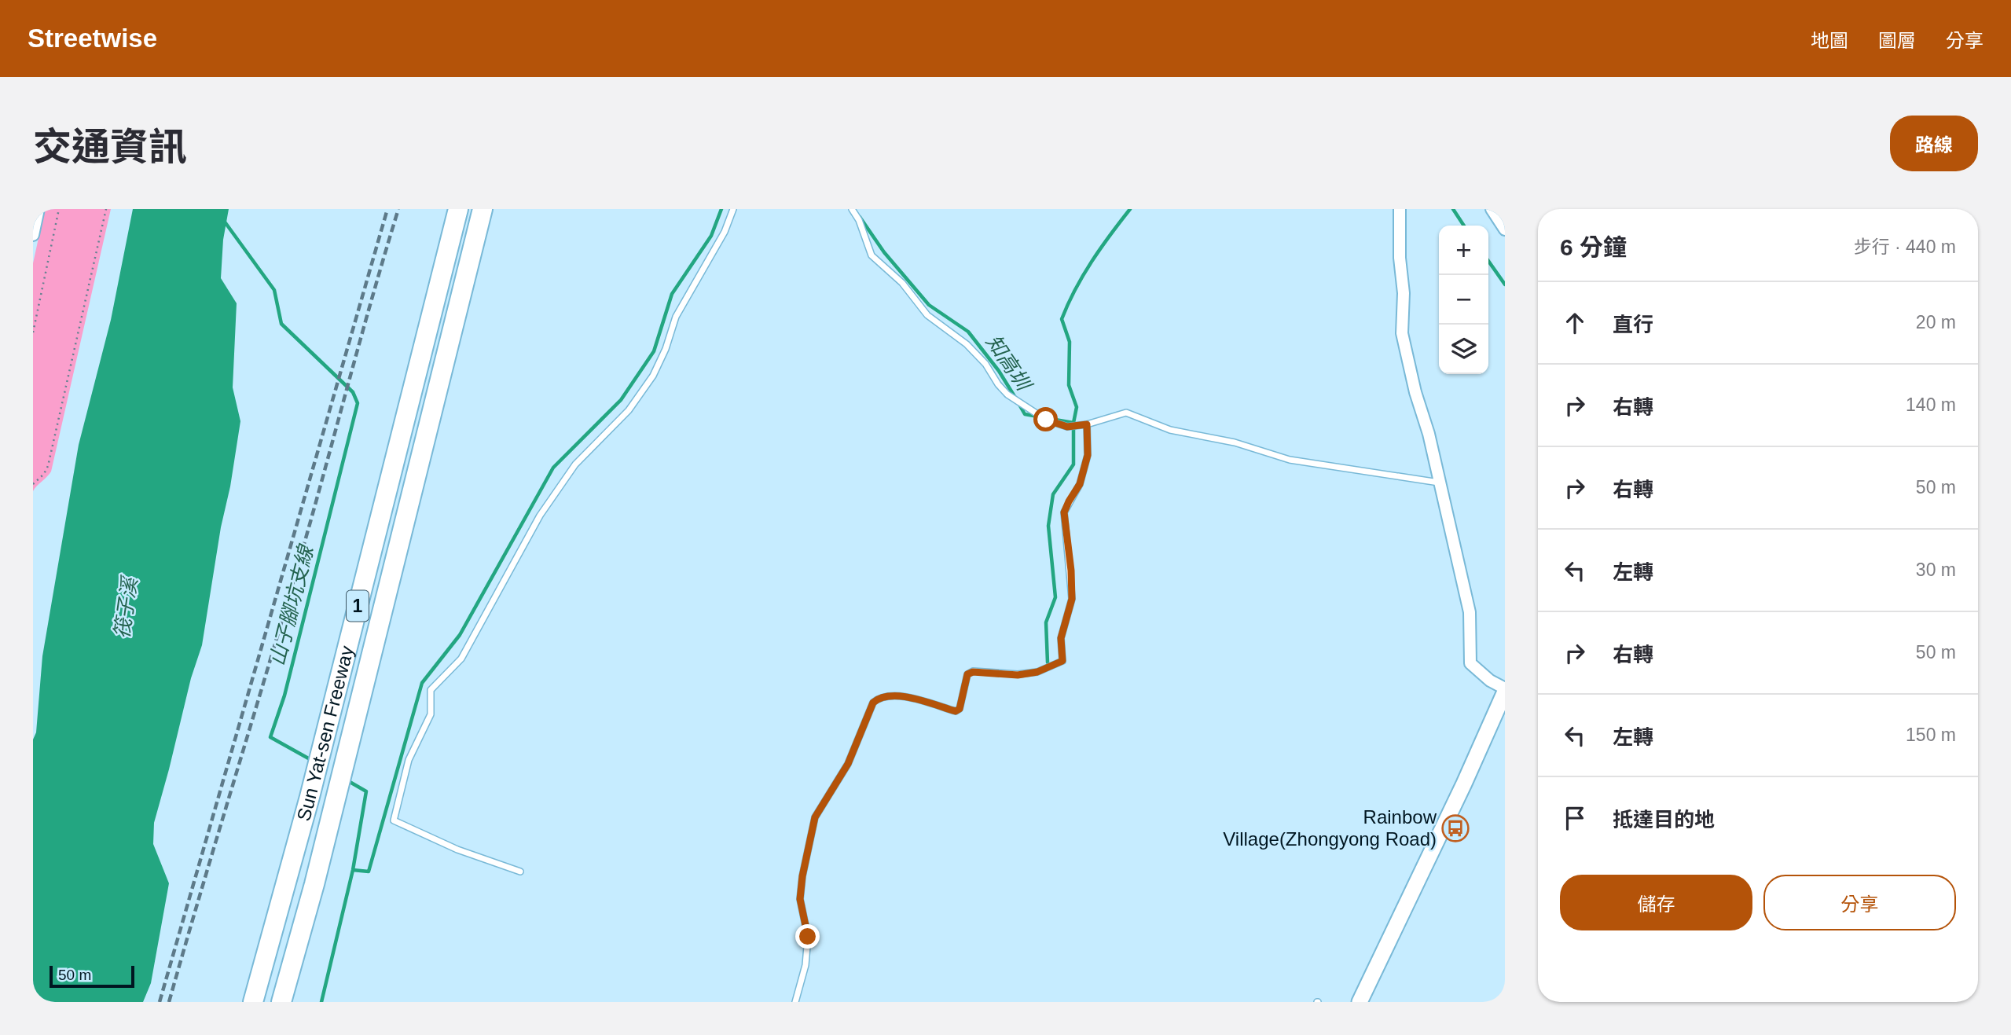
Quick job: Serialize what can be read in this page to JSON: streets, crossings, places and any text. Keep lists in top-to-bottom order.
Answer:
{
  "streets": {
    "highway": ["1", "Sun Yat-sen Freeway"]
  },
  "water": ["知高圳", "山子腳坑支線", "筏子溪"],
  "places": {
    "bus stop": ["Rainbow Village(Zhongyong Road)"]
  },
  "scale_bar": "50 m",
  "page": {
    "header": "Streetwise",
    "nav": ["地圖", "圖層", "分享"],
    "title": "交通資訊",
    "buttons": [
      "路線",
      ["儲存", "分享"]
    ],
    "heading": ["6 分鐘", "步行 · 440 m"],
    "map_buttons": ["+", "−"],
    "list": [
      ["直行", "20 m"],
      ["右轉", "140 m"],
      ["右轉", "50 m"],
      ["左轉", "30 m"],
      ["右轉", "50 m"],
      ["左轉", "150 m"],
      "抵達目的地"
    ],
    "scale": "50 m"
  }
}
